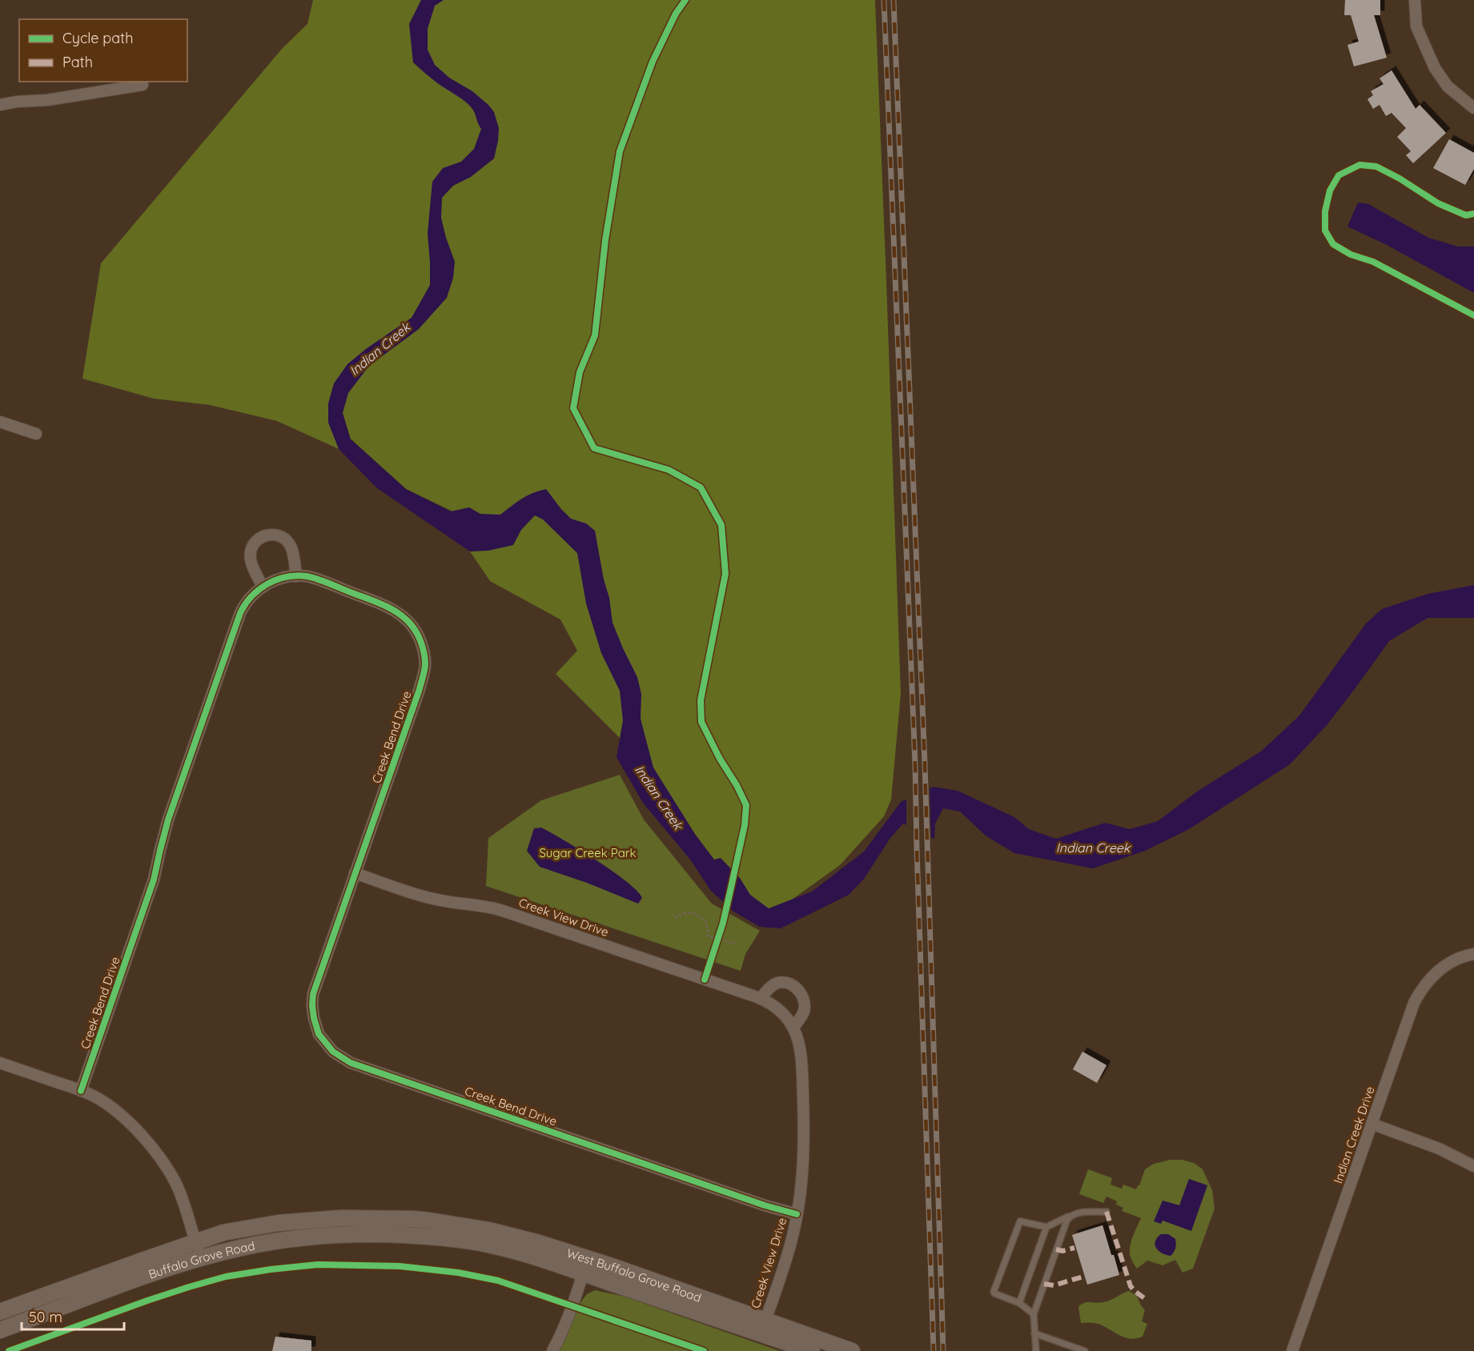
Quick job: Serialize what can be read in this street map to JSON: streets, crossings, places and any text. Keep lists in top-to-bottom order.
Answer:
{
  "streets": {
    "main road": ["Buffalo Grove Road", "West Buffalo Grove Road"],
    "street": ["Creek Bend Drive", "Creek View Drive", "Indian Creek Drive"]
  },
  "crossings": [
    ["Creek Bend Drive", "Creek View Drive"],
    ["Creek View Drive", "West Buffalo Grove Road"],
    ["Buffalo Grove Road", "West Buffalo Grove Road"]
  ],
  "water": ["Indian Creek"],
  "parks": ["Sugar Creek Park"],
  "legend": ["Cycle path", "Path"],
  "scale_bar": "50 m"
}
